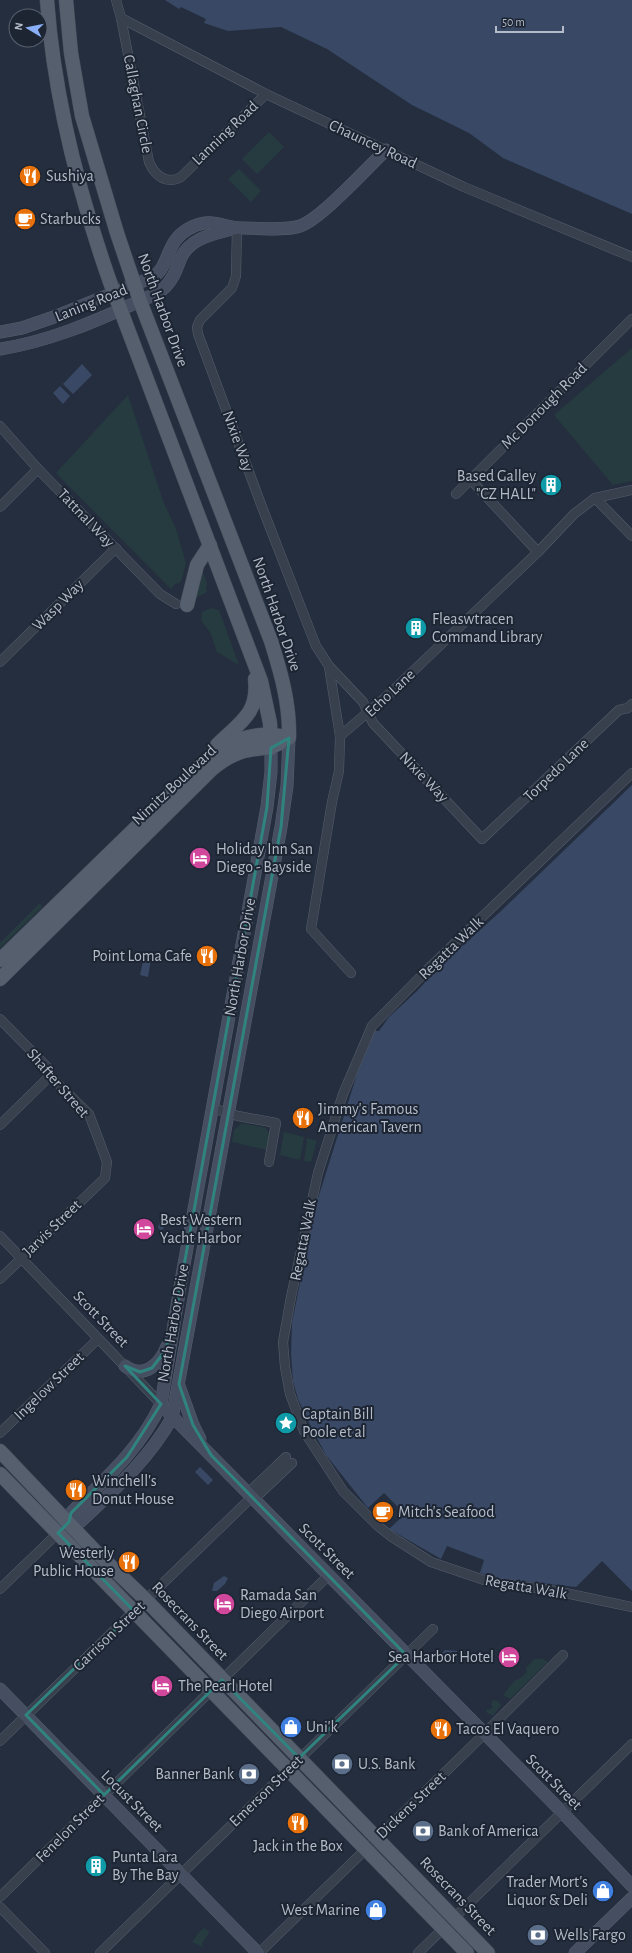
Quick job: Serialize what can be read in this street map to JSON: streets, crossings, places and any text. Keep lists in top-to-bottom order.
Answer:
{
  "streets": {
    "main road": [
      "Laning Road",
      "North Harbor Drive",
      "Nimitz Boulevard",
      "Scott Street",
      "Rosecrans Street",
      "Locust Street"
    ],
    "street": [
      "Callaghan Circle",
      "Lanning Road",
      "Chauncey Road",
      "Mc Donough Road",
      "Nixie Way",
      "Tattnal Way",
      "Wasp Way",
      "Echo Lane",
      "Torpedo Lane",
      "Regatta Walk",
      "Shafter Street",
      "Jarvis Street",
      "Ingelow Street",
      "Garrison Street",
      "Emerson Street",
      "Dickens Street",
      "Fenelon Street"
    ]
  },
  "crossings": [
    ["Callaghan Circle", "Lanning Road"],
    ["Callaghan Circle", "Chauncey Road"],
    ["Lanning Road", "Chauncey Road"],
    ["Chauncey Road", "Laning Road"],
    ["Laning Road", "North Harbor Drive"],
    ["Laning Road", "Nixie Way"],
    ["North Harbor Drive", "Nimitz Boulevard"],
    ["North Harbor Drive", "Scott Street"],
    ["North Harbor Drive", "Rosecrans Street"],
    ["Nixie Way", "Echo Lane"],
    ["Nixie Way", "Torpedo Lane"],
    ["Tattnal Way", "Wasp Way"],
    ["Shafter Street", "Jarvis Street"],
    ["Jarvis Street", "Scott Street"],
    ["Scott Street", "Ingelow Street"],
    ["Scott Street", "Garrison Street"],
    ["Scott Street", "Emerson Street"],
    ["Scott Street", "Dickens Street"],
    ["Scott Street", "Fenelon Street"],
    ["Rosecrans Street", "Garrison Street"],
    ["Rosecrans Street", "Emerson Street"],
    ["Rosecrans Street", "Dickens Street"],
    ["Rosecrans Street", "Fenelon Street"],
    ["Garrison Street", "Locust Street"],
    ["Emerson Street", "Locust Street"],
    ["Locust Street", "Dickens Street"],
    ["Locust Street", "Fenelon Street"]
  ],
  "places": {
    "restaurant": [
      "Sushiya",
      "Point Loma Cafe",
      "Jimmy's Famous American Tavern",
      "Winchell's Donut House",
      "Westerly Public House",
      "Tacos El Vaquero",
      "Jack in the Box"
    ],
    "cafe": ["Starbucks", "Mitch's Seafood"],
    "building": ["Based Galley \"CZ HALL\"", "Fleaswtracen Command Library", "Punta Lara By The Bay"],
    "hotel": [
      "Holiday Inn San Diego - Bayside",
      "Best Western Yacht Harbor",
      "Ramada San Diego Airport",
      "Sea Harbor Hotel",
      "The Pearl Hotel"
    ],
    "place": ["Captain Bill Poole et al"],
    "shop": ["Uni'k", "Trader Mort's Liquor & Deli", "West Marine"],
    "bank": [
      "U.S. Bank",
      "Banner Bank",
      "Bank of America",
      "Wells Fargo"
    ]
  },
  "scale_bar": "50 m",
  "north": "left"
}
